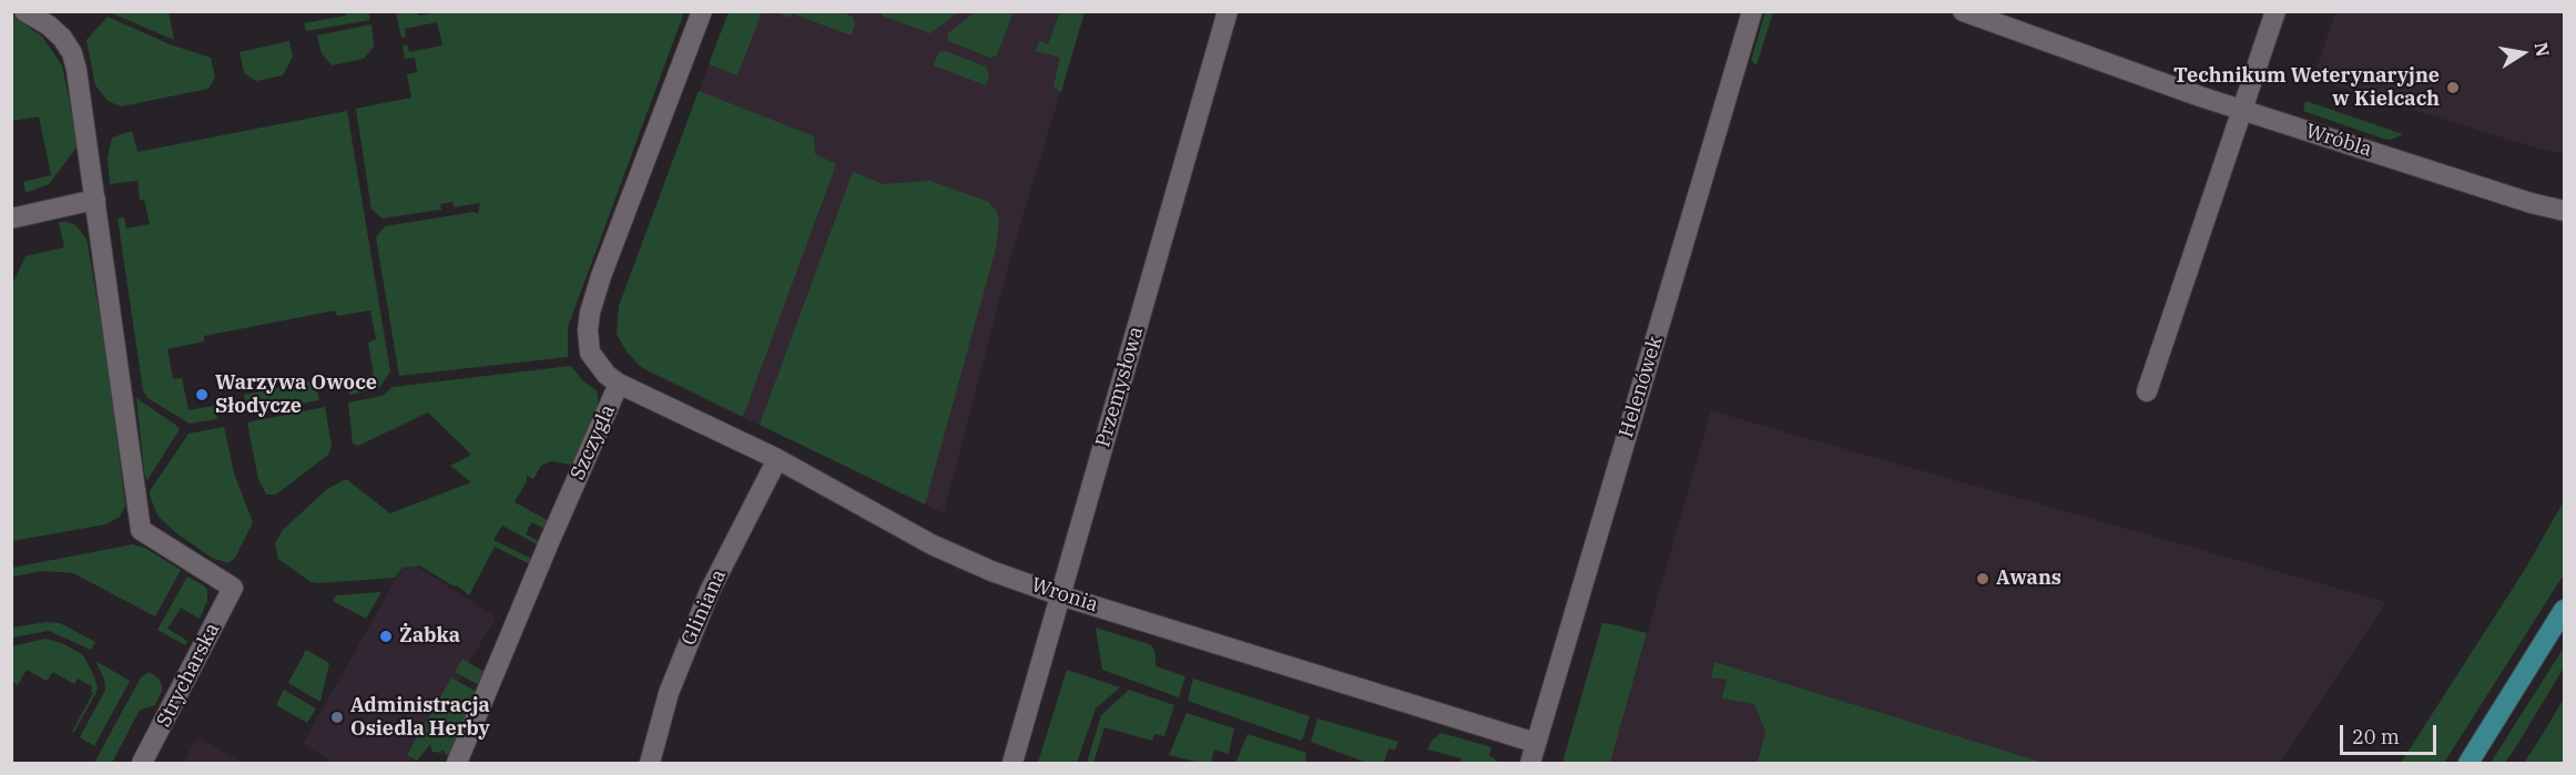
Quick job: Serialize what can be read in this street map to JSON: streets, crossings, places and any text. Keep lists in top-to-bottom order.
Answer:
{
  "streets": {
    "street": [
      "Wróbla",
      "Przemysłowa",
      "Helenówek",
      "Szczygla",
      "Wronia",
      "Gliniana",
      "Strycharska"
    ]
  },
  "crossings": [
    ["Przemysłowa", "Wronia"],
    ["Helenówek", "Wronia"],
    ["Szczygla", "Wronia"],
    ["Wronia", "Gliniana"]
  ],
  "places": [
    "Technikum Weterynaryjne w Kielcach",
    "Warzywa Owoce Słodycze",
    "Awans",
    "Żabka",
    "Administracja Osiedla Herby"
  ],
  "scale_bar": "20 m",
  "north": "right"
}
